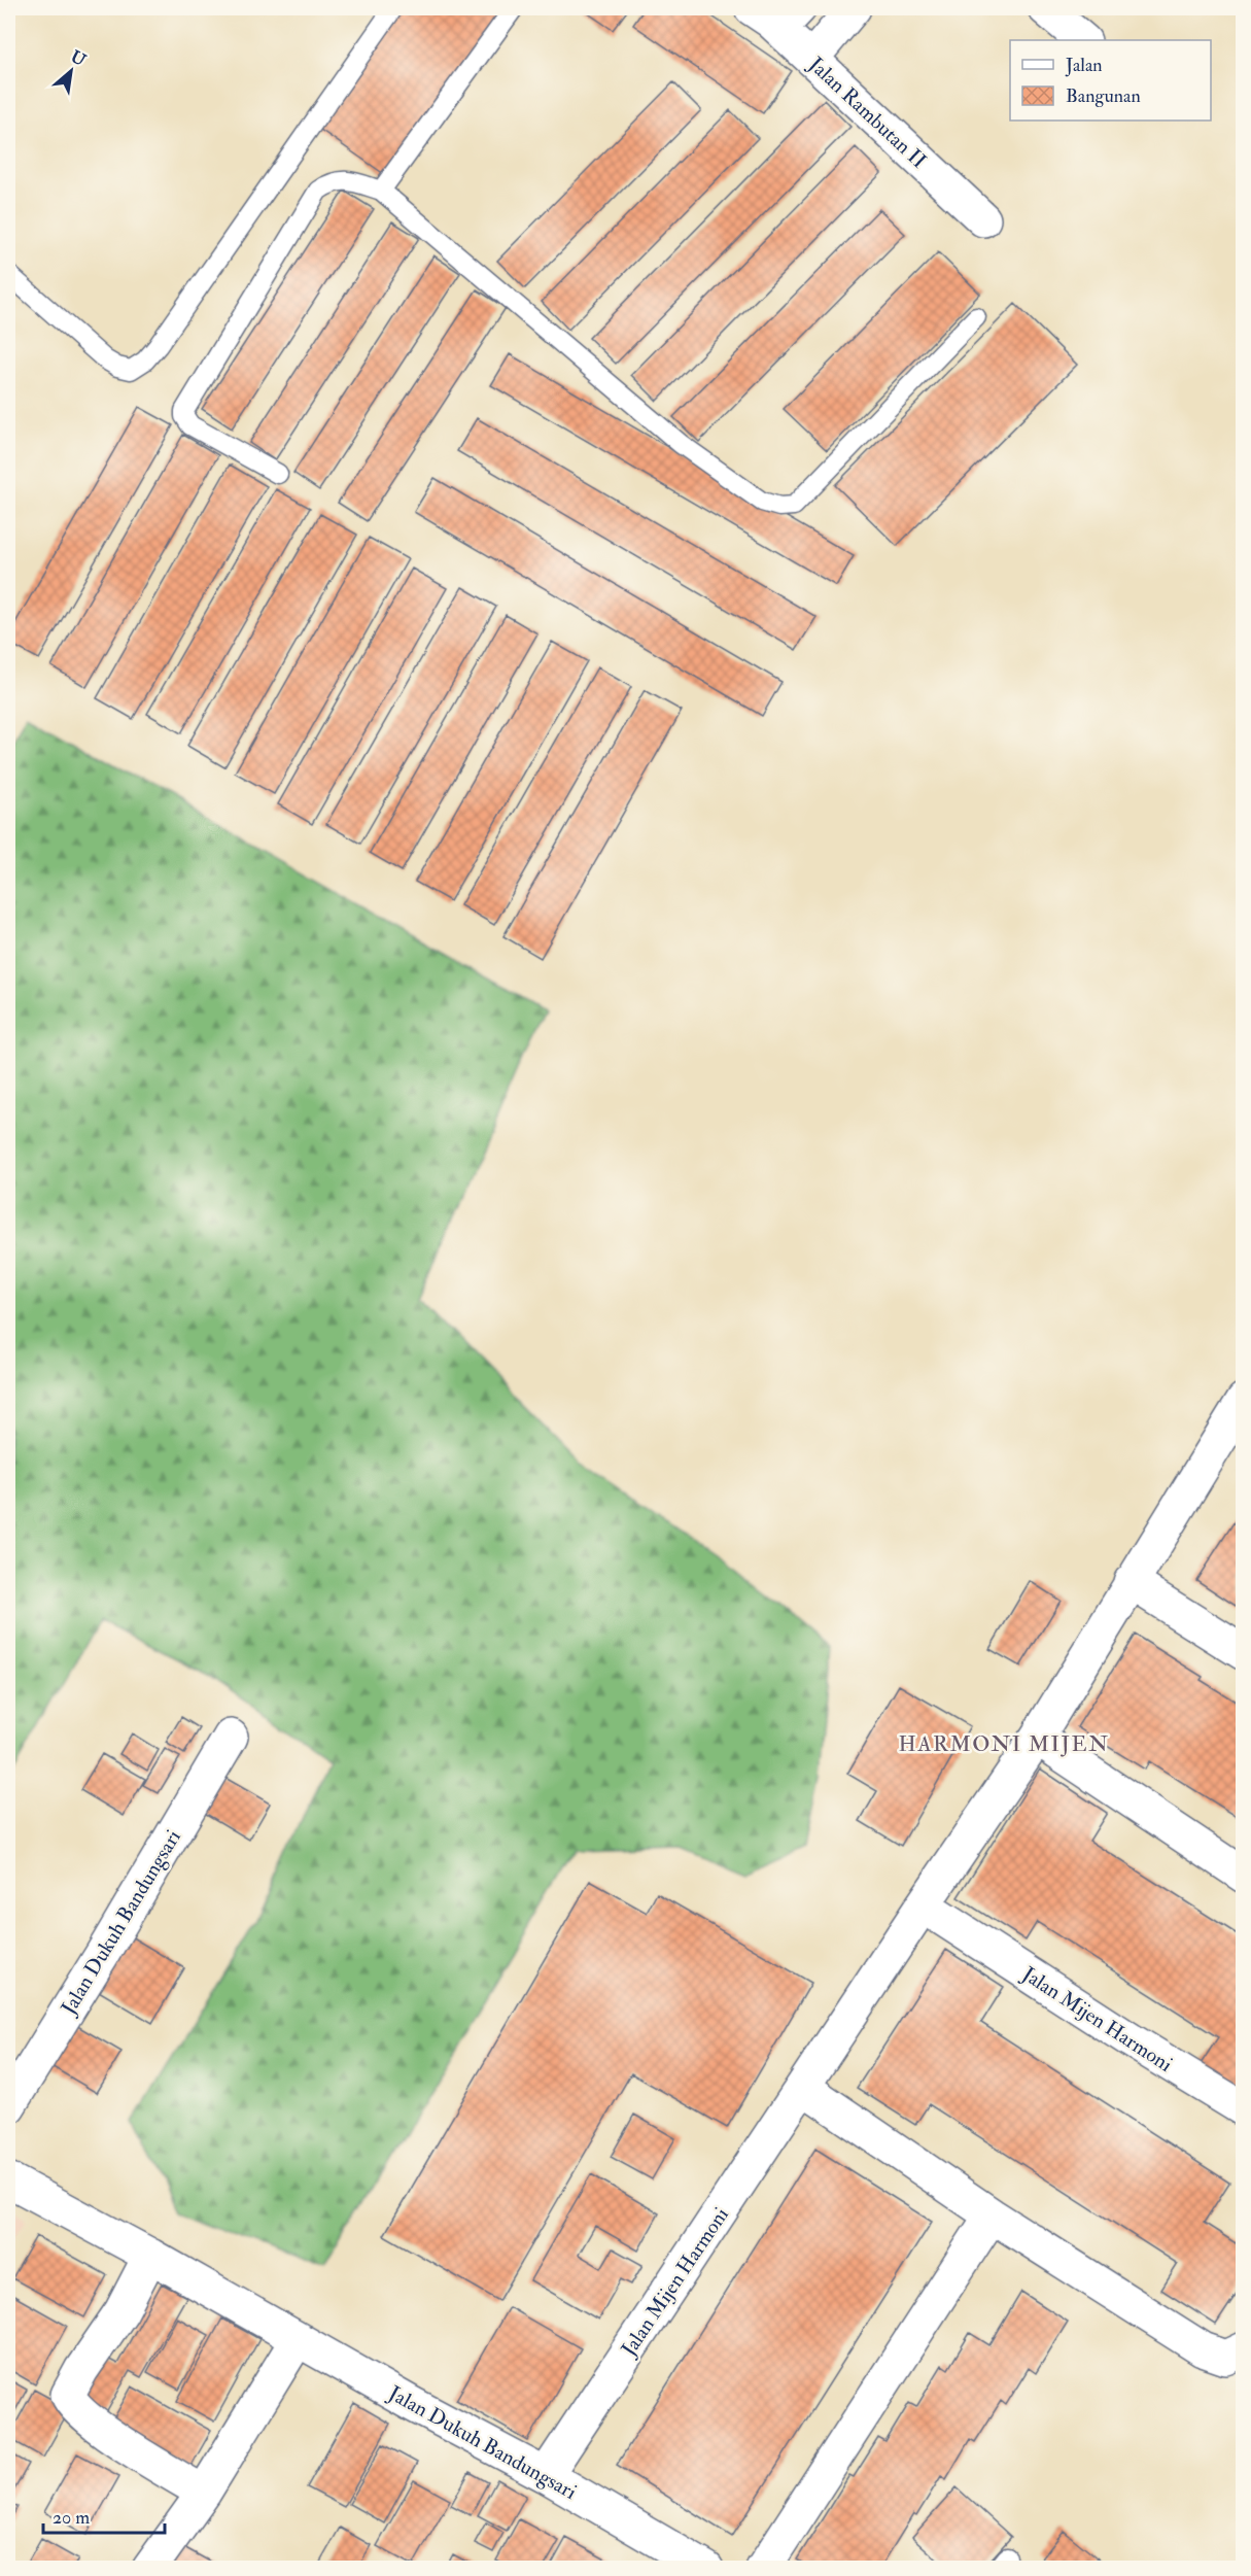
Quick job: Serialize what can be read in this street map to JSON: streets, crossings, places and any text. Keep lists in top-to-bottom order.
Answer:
{
  "streets": {
    "street": ["Jalan Rambutan II", "Jalan Dukuh Bandungsari", "Jalan Mijen Harmoni"]
  },
  "crossings": [
    ["Jalan Dukuh Bandungsari", "Jalan Mijen Harmoni"]
  ],
  "districts": ["HARMONI MIJEN"],
  "legend": ["Jalan", "Bangunan"],
  "scale_bar": "20 m",
  "north": "top right"
}
